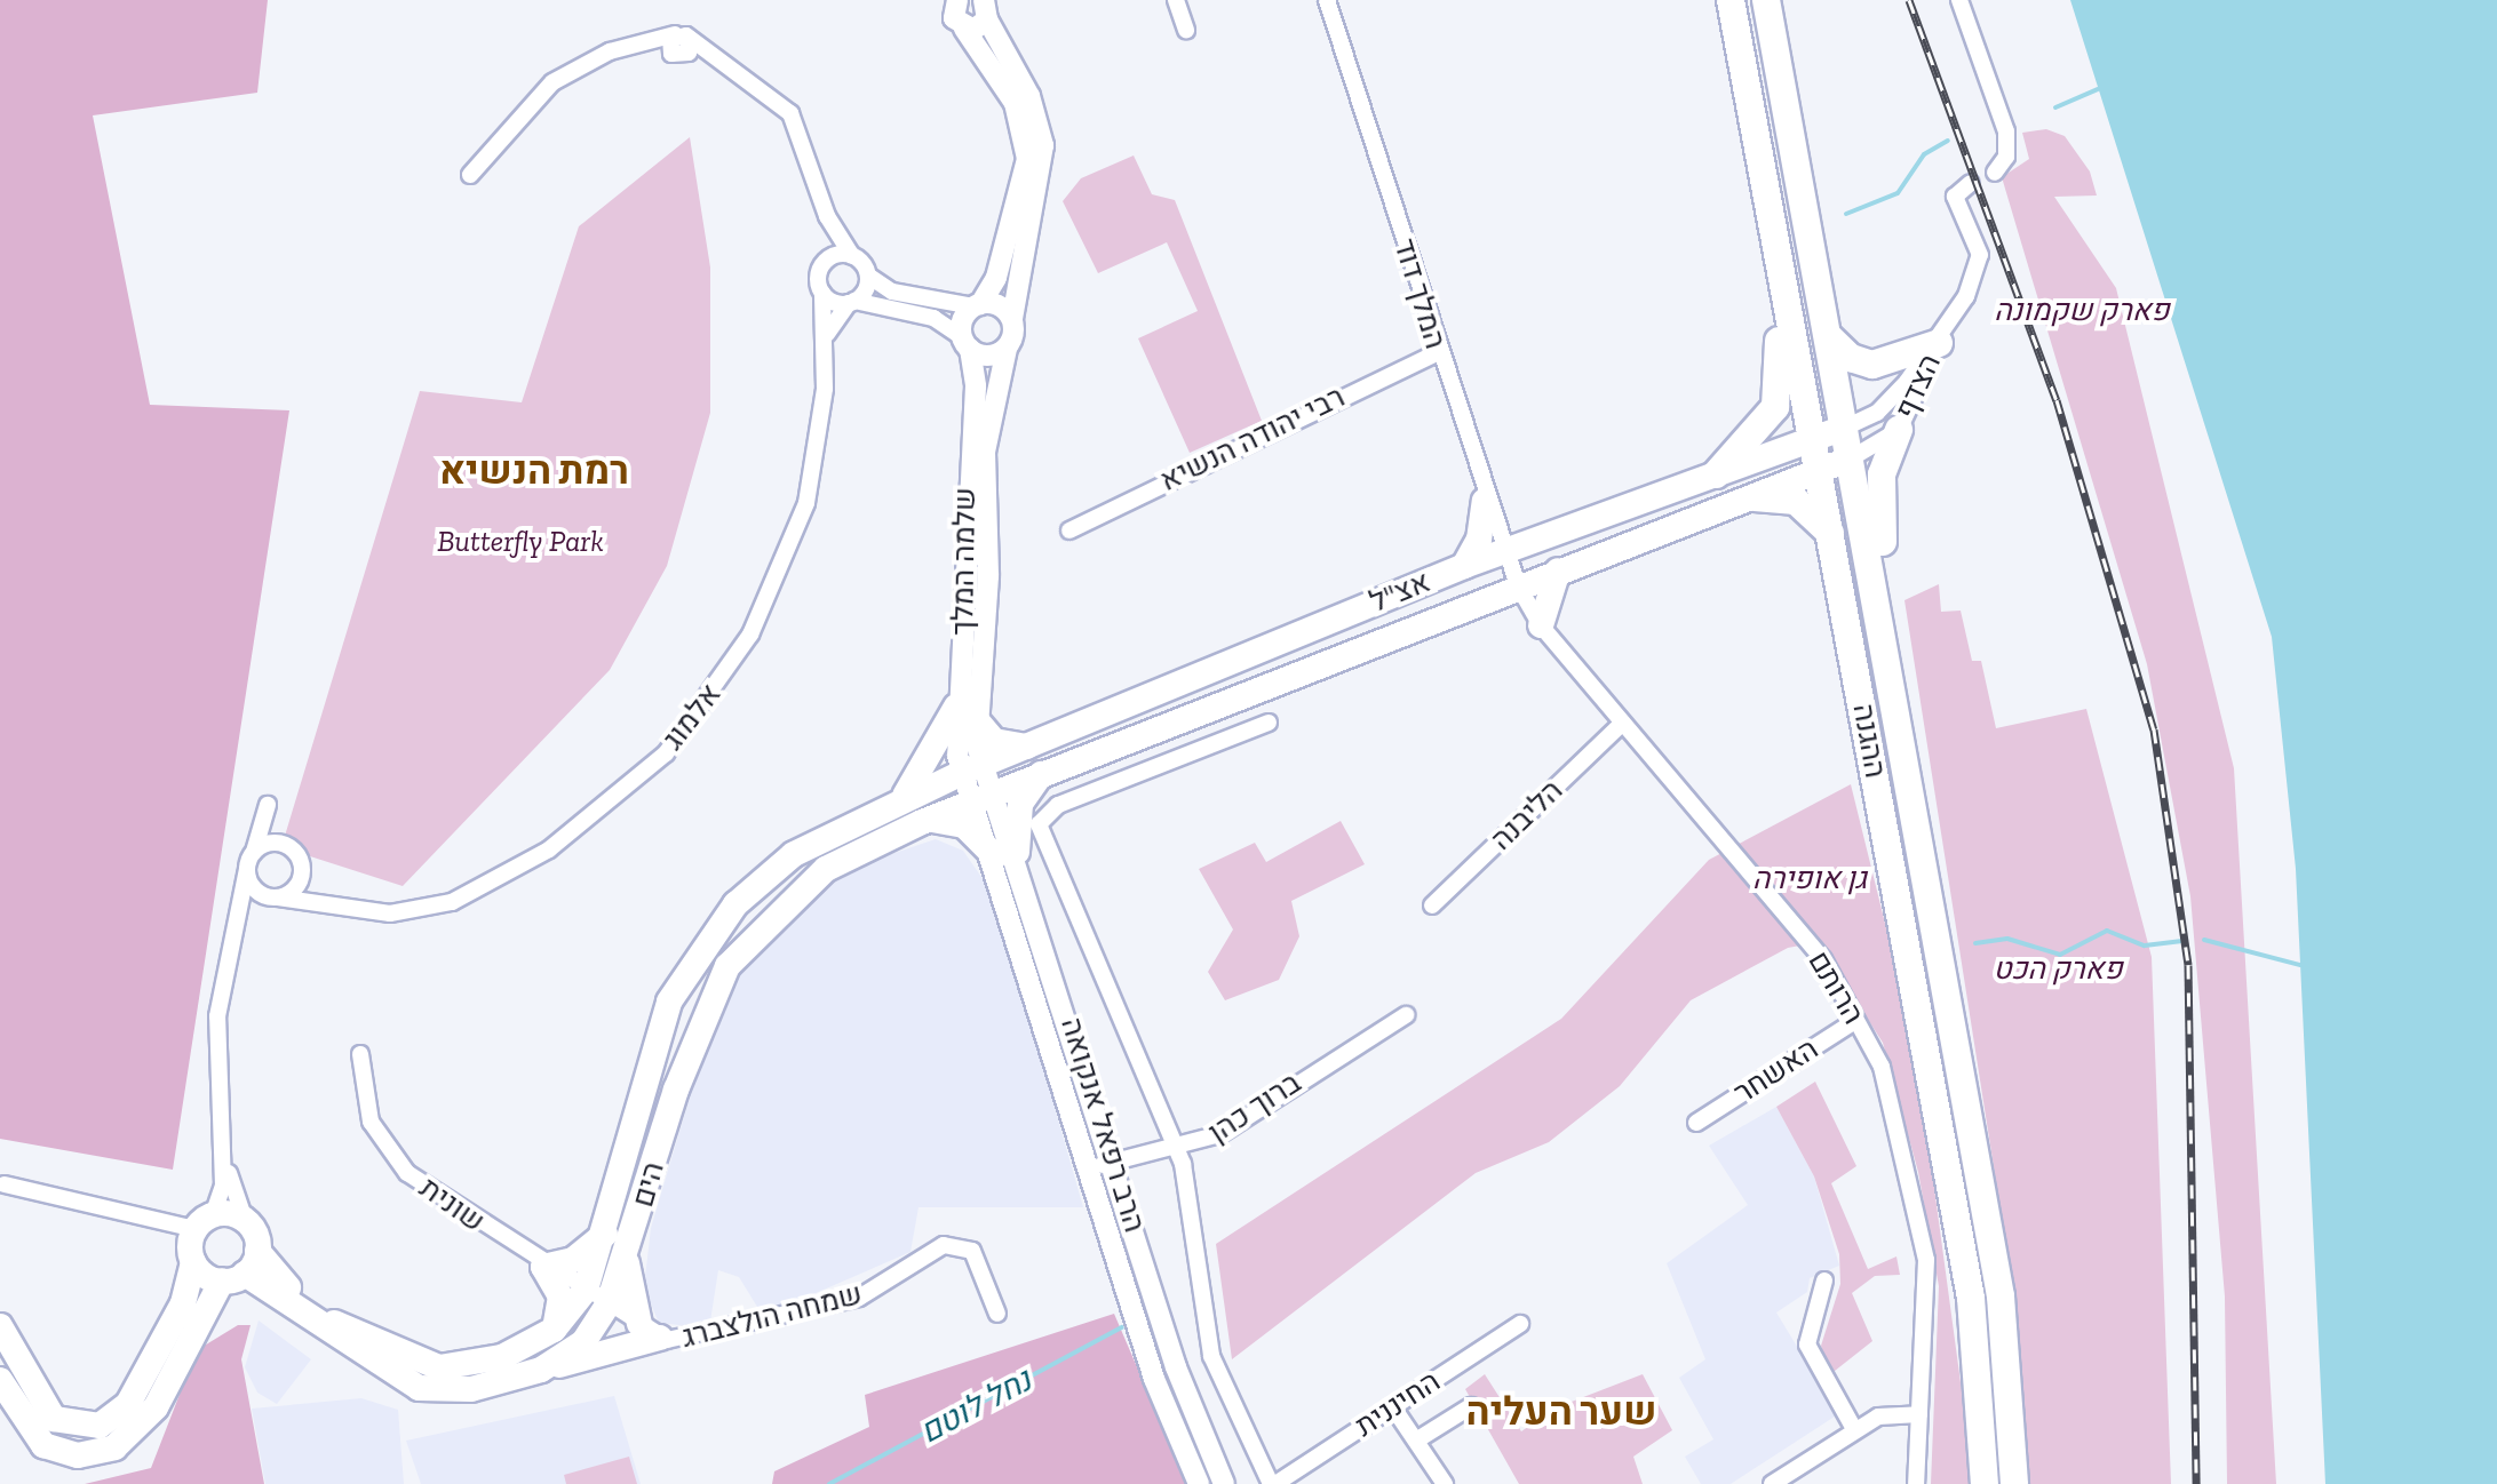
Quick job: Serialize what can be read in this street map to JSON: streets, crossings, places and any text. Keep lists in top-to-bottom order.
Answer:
{
  "streets": {
    "highway": ["ההגנה"],
    "main road": ["אצ\"ל", "הים"],
    "street": [
      "המלך דוד",
      "הצדף",
      "רבי יהודה הנשיא",
      "שלמה המלך",
      "אלמוג",
      "הליבנה",
      "הרותם",
      "האשחר",
      "ברוך כהן",
      "הרב רפאל אנקואה",
      "שונית",
      "שמחה הולצברג",
      "החיננית"
    ]
  },
  "crossings": [
    ["המלך דוד", "רבי יהודה הנשיא"],
    ["המלך דוד", "אצ\"ל"],
    ["המלך דוד", "הרותם"],
    ["הצדף", "אצ\"ל"],
    ["הצדף", "ההגנה"],
    ["שלמה המלך", "אצ\"ל"],
    ["שלמה המלך", "הרב רפאל אנקואה"],
    ["שלמה המלך", "הים"],
    ["אצ\"ל", "ההגנה"],
    ["אצ\"ל", "הרותם"],
    ["אצ\"ל", "הרב רפאל אנקואה"],
    ["אצ\"ל", "הים"],
    ["הליבנה", "הרותם"],
    ["הרותם", "האשחר"],
    ["ברוך כהן", "הרב רפאל אנקואה"],
    ["הרב רפאל אנקואה", "הים"],
    ["הרב רפאל אנקואה", "החיננית"],
    ["הים", "שונית"],
    ["הים", "שמחה הולצברג"],
    ["שונית", "שמחה הולצברג"]
  ],
  "districts": ["רמת הנשיא", "שער העליה"],
  "water": ["נחל לוטם"],
  "parks": [
    "פארק שקמונה",
    "Butterfly Park",
    "גן אופירה",
    "פארק הכט"
  ]
}
